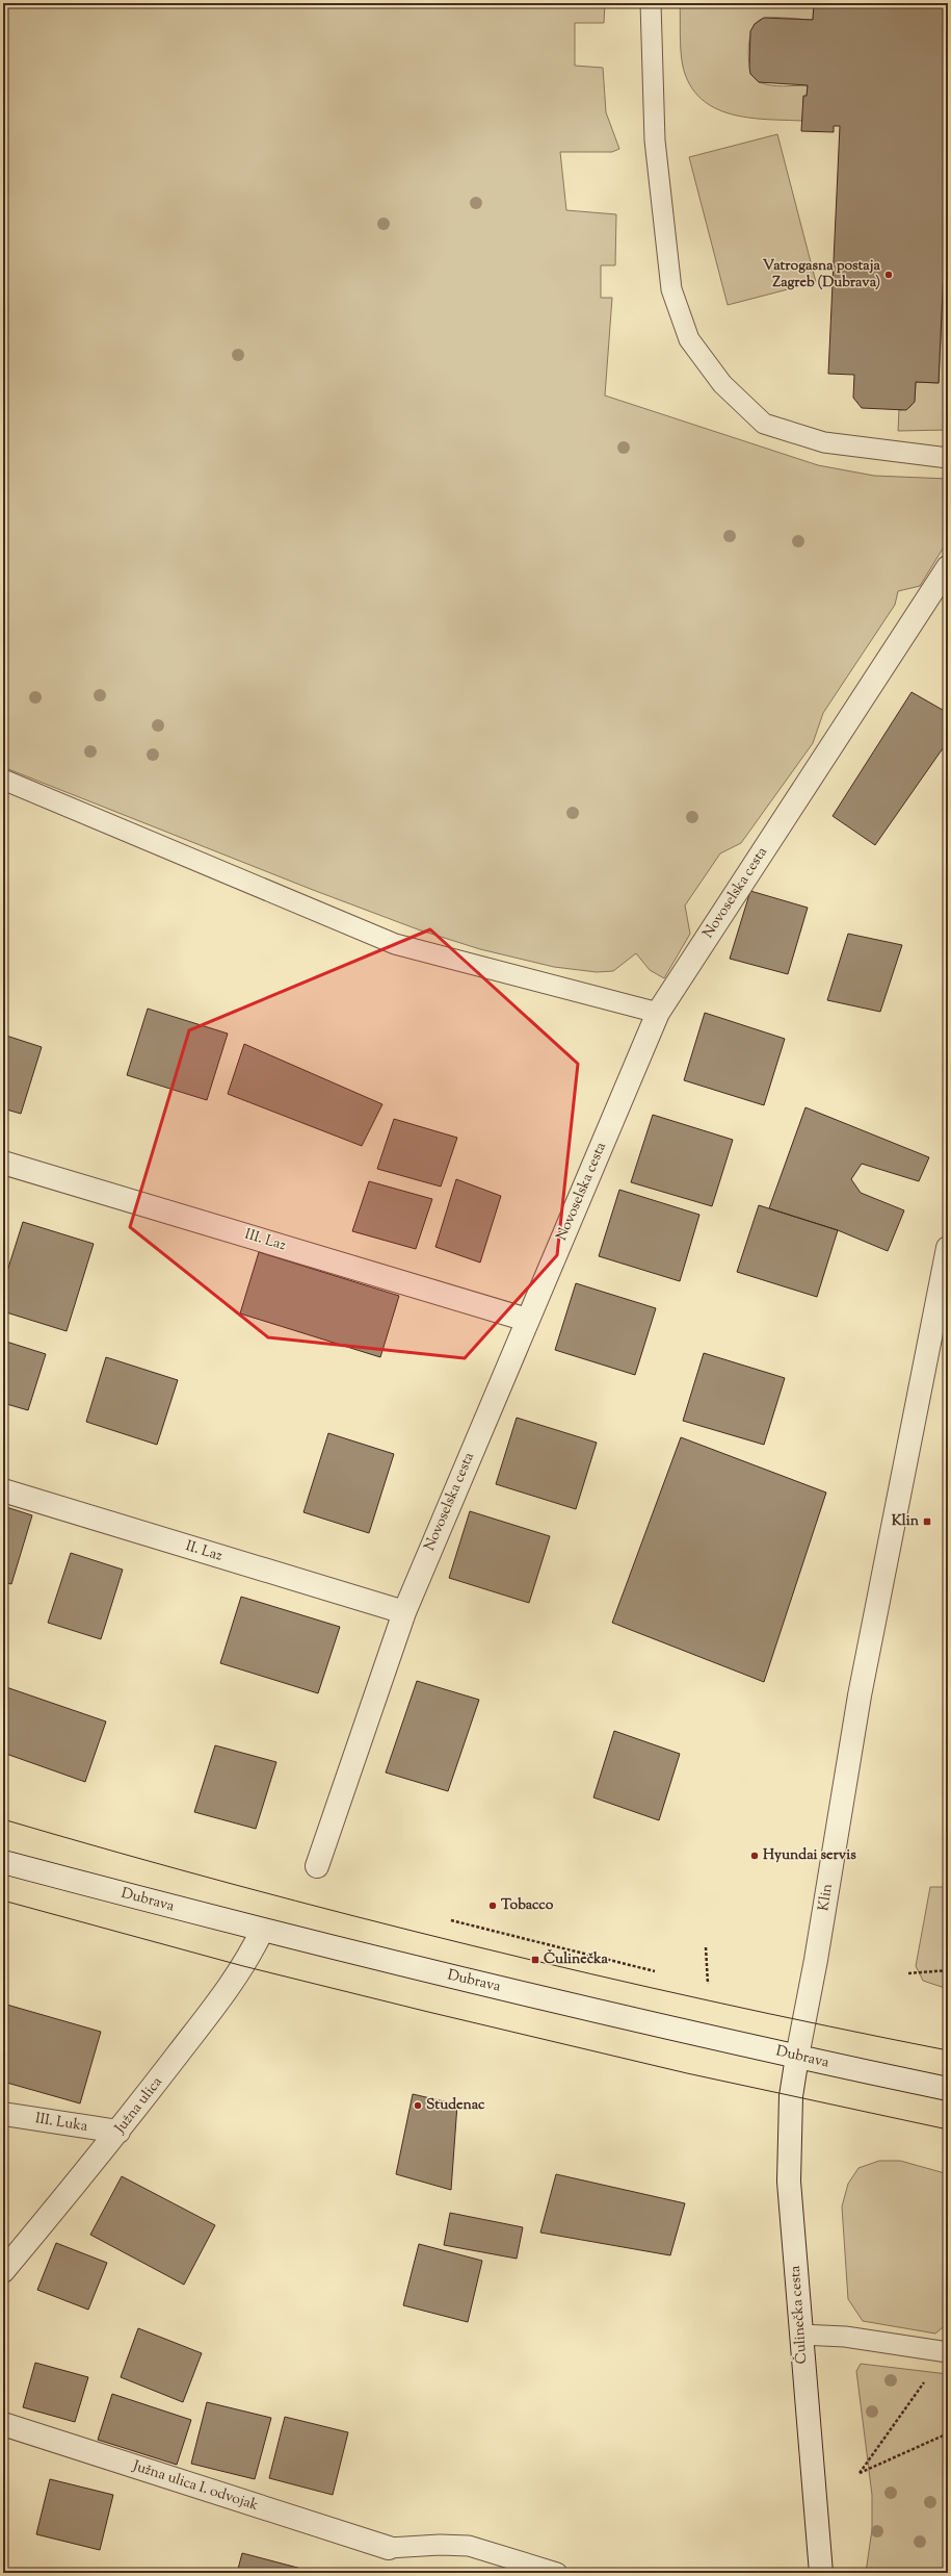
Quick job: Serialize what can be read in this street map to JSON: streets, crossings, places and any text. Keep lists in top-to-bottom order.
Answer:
{
  "streets": {
    "street": [
      "Novoselska cesta",
      "III. Laz",
      "II. Laz",
      "Klin",
      "Dubrava",
      "Južna ulica",
      "III. Luka",
      "Čulinečka cesta",
      "Južna ulica I. odvojak"
    ]
  },
  "crossings": [
    ["Novoselska cesta", "III. Laz"],
    ["Novoselska cesta", "II. Laz"],
    ["Klin", "Dubrava"],
    ["Klin", "Čulinečka cesta"],
    ["Dubrava", "Južna ulica"],
    ["Dubrava", "Čulinečka cesta"],
    ["Južna ulica", "III. Luka"]
  ],
  "places": {
    "other": [
      "Vatrogasna postaja Zagreb (Dubrava)",
      "Hyundai servis",
      "Tobacco",
      "Studenac"
    ],
    "transit": ["Klin", "Čulinečka"]
  }
}
